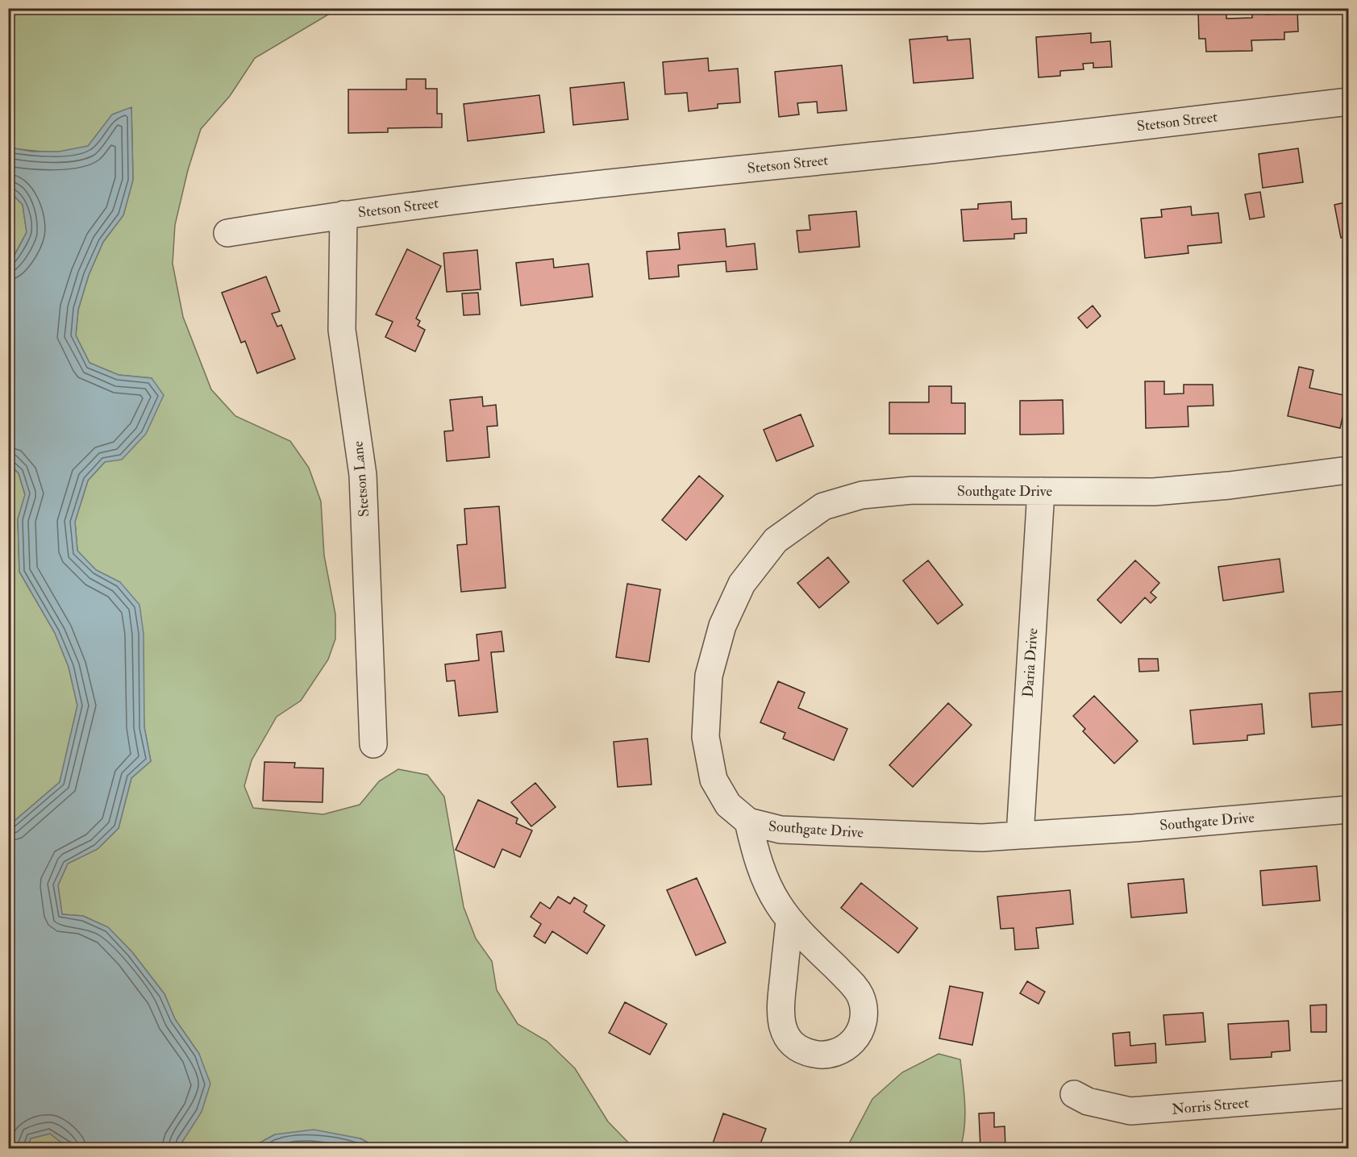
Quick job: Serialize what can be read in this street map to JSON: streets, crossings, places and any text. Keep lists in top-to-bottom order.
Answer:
{
  "streets": {
    "street": [
      "Stetson Street",
      "Stetson Lane",
      "Southgate Drive",
      "Daria Drive",
      "Norris Street"
    ]
  },
  "crossings": [
    ["Stetson Street", "Stetson Lane"],
    ["Southgate Drive", "Daria Drive"]
  ]
}
